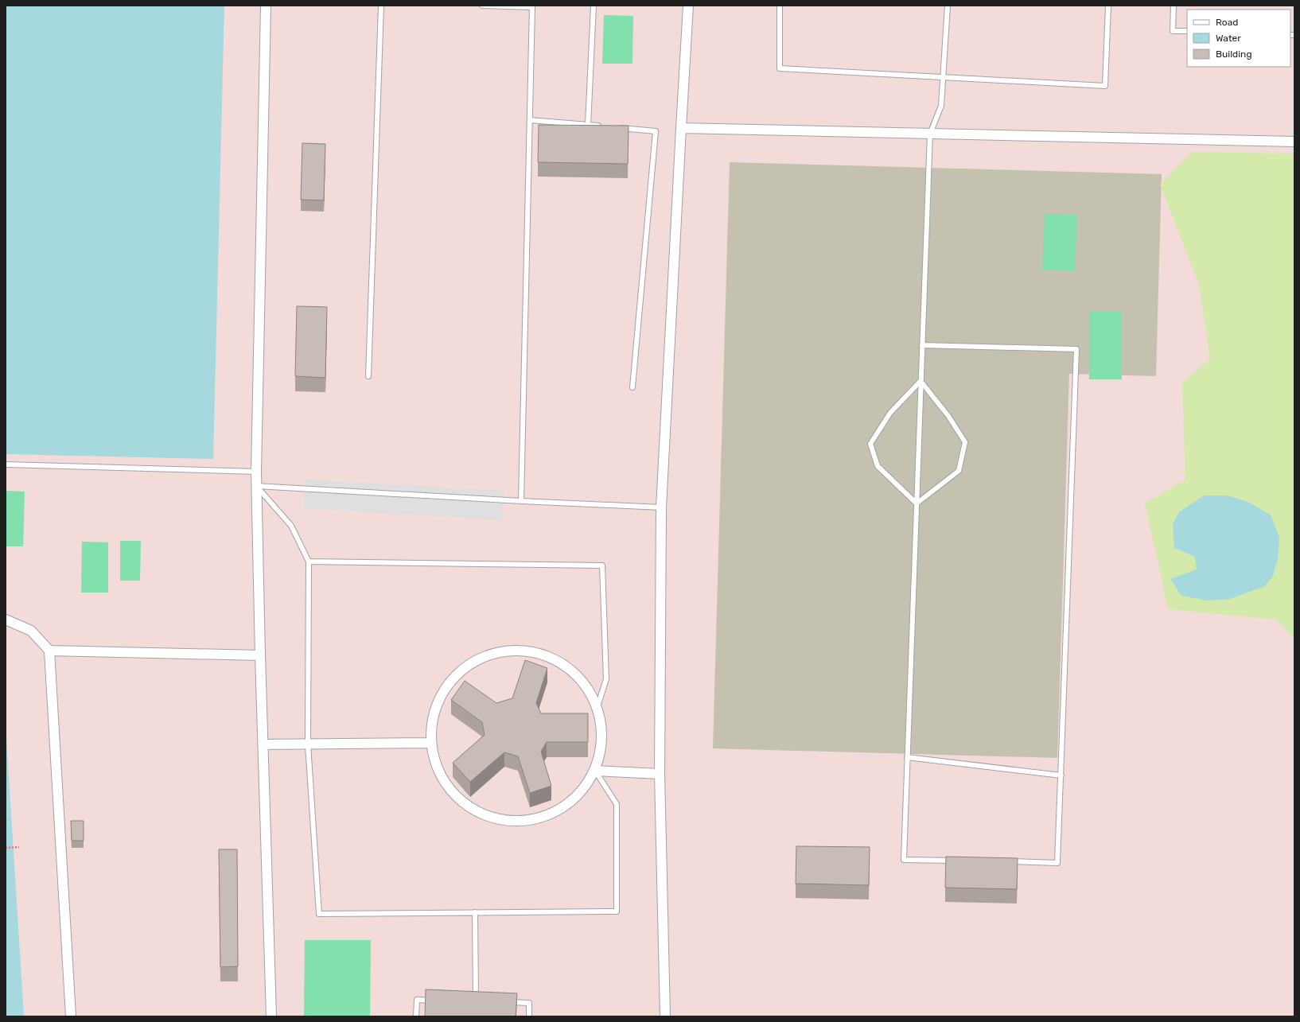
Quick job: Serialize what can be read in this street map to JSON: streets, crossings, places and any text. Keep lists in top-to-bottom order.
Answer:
{
  "legend": ["Road", "Water", "Building"]
}
